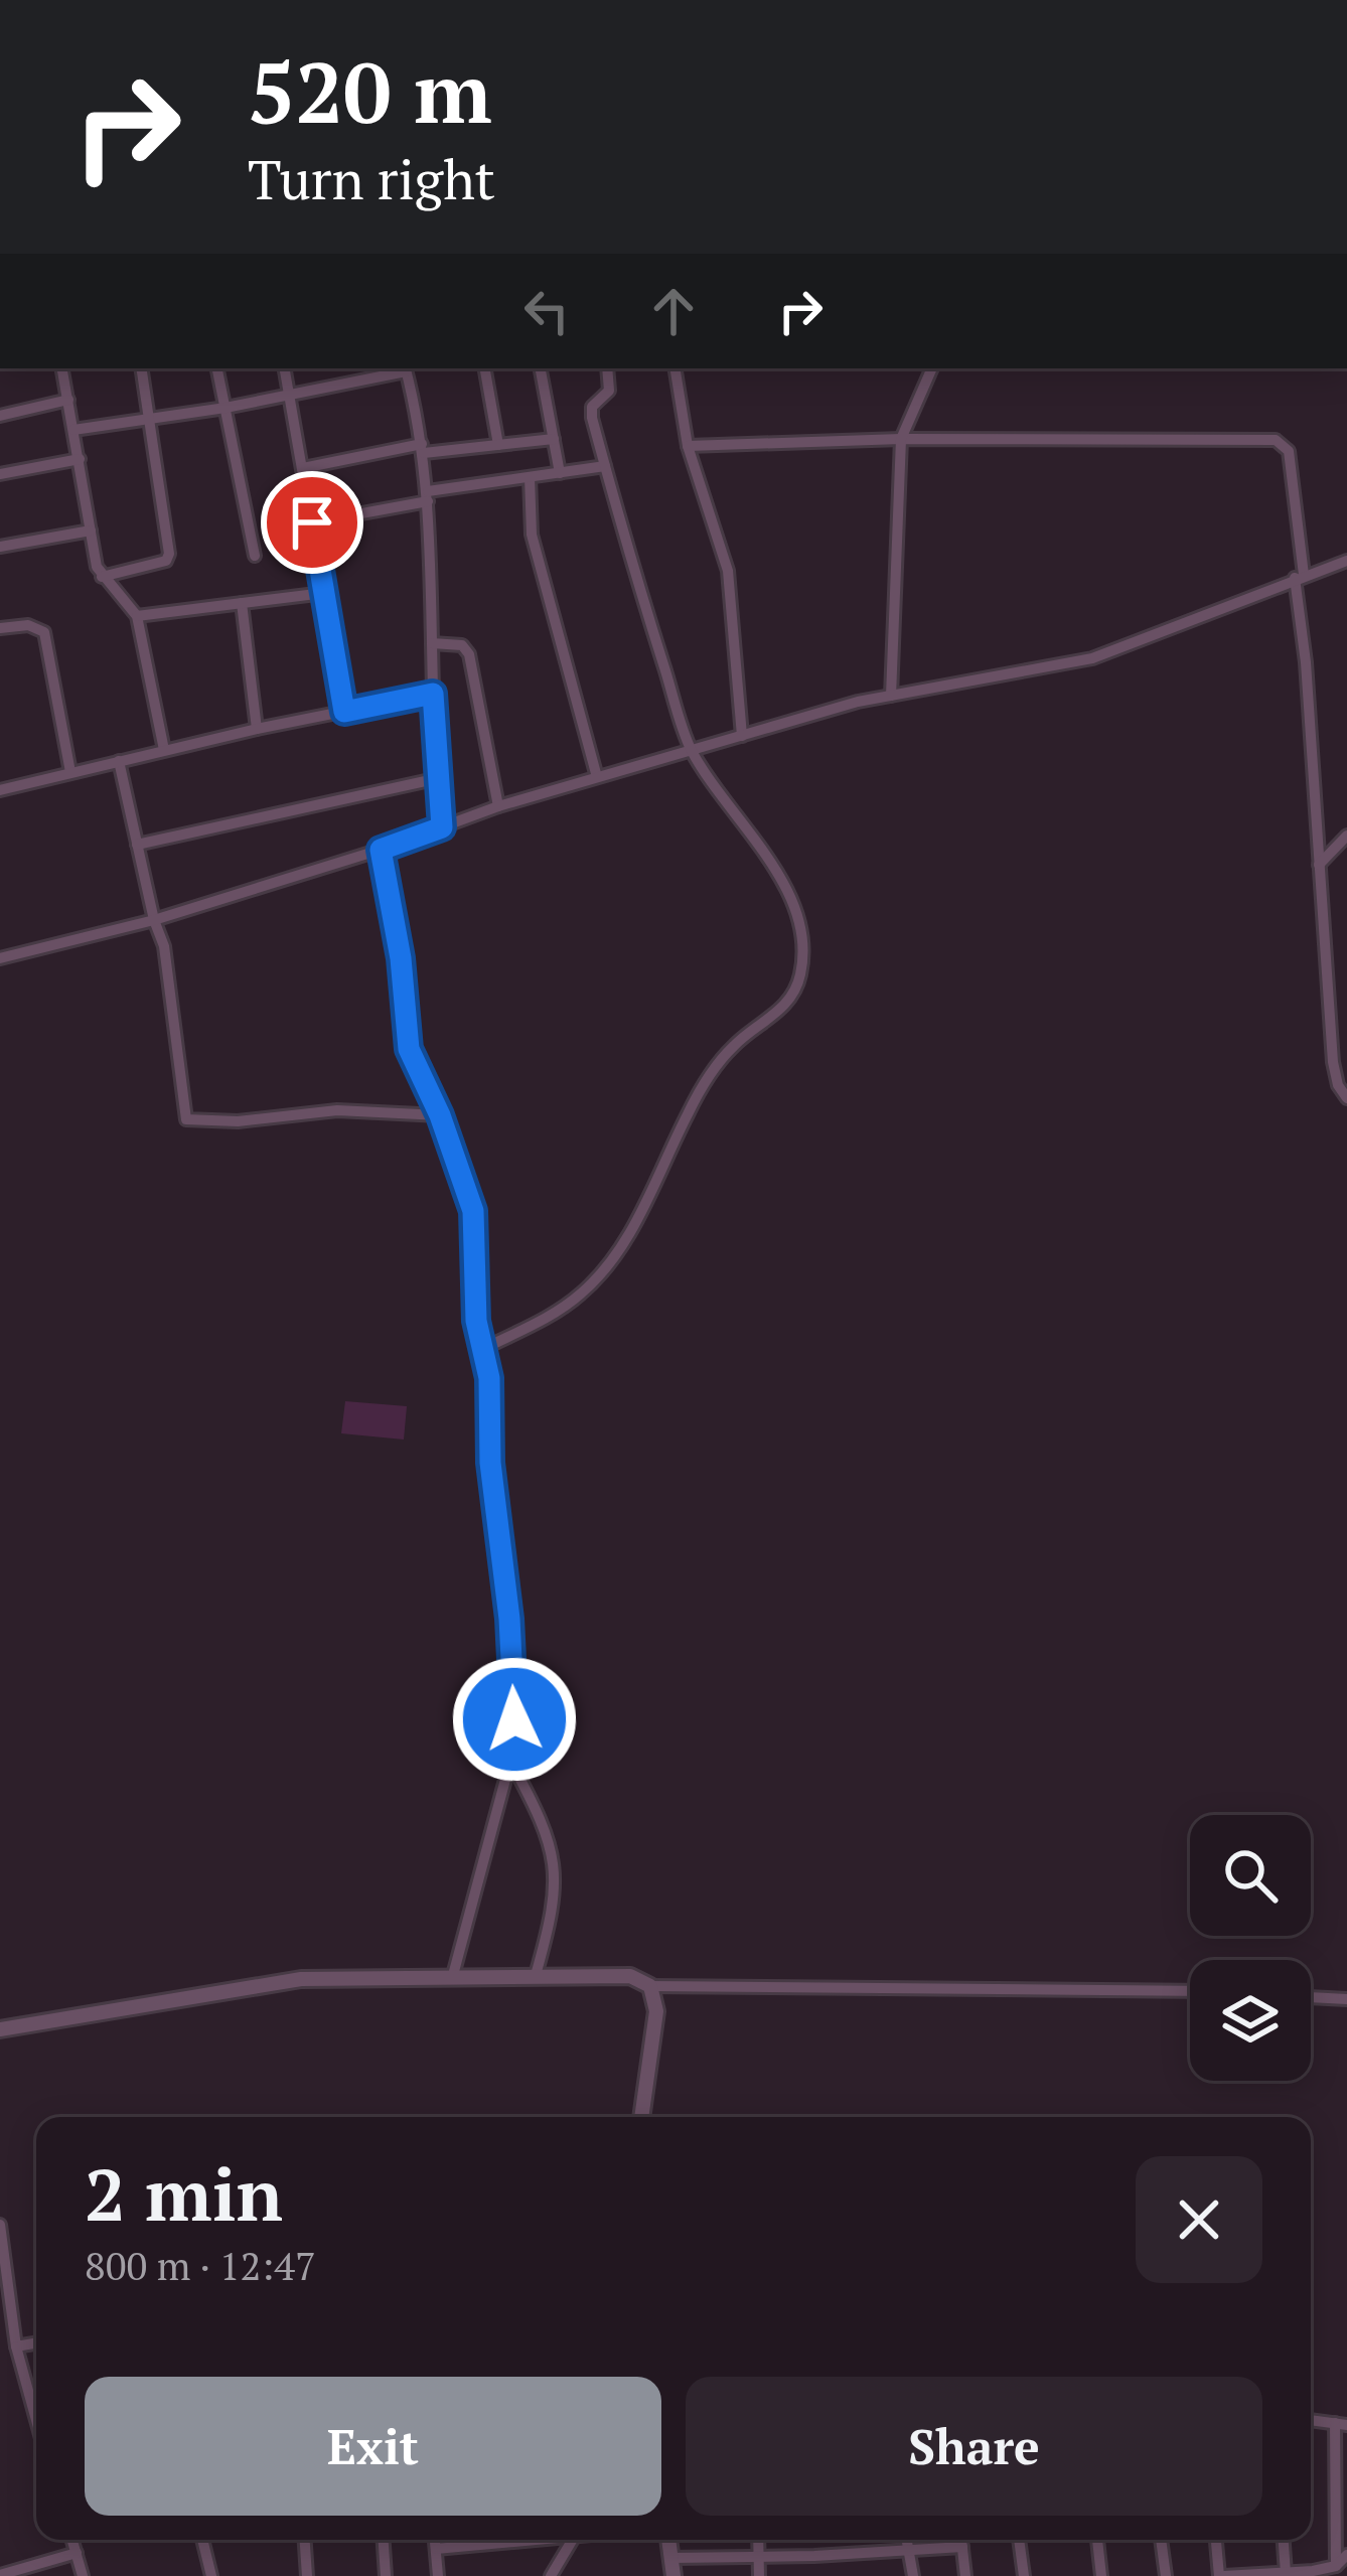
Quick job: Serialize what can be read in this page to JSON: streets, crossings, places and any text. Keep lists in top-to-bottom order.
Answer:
{
  "page": {
    "turn": ["520 m", "Turn right"],
    "heading": ["2 min", "800 m · 12:47"],
    "buttons": ["Exit", "Share"]
  }
}
